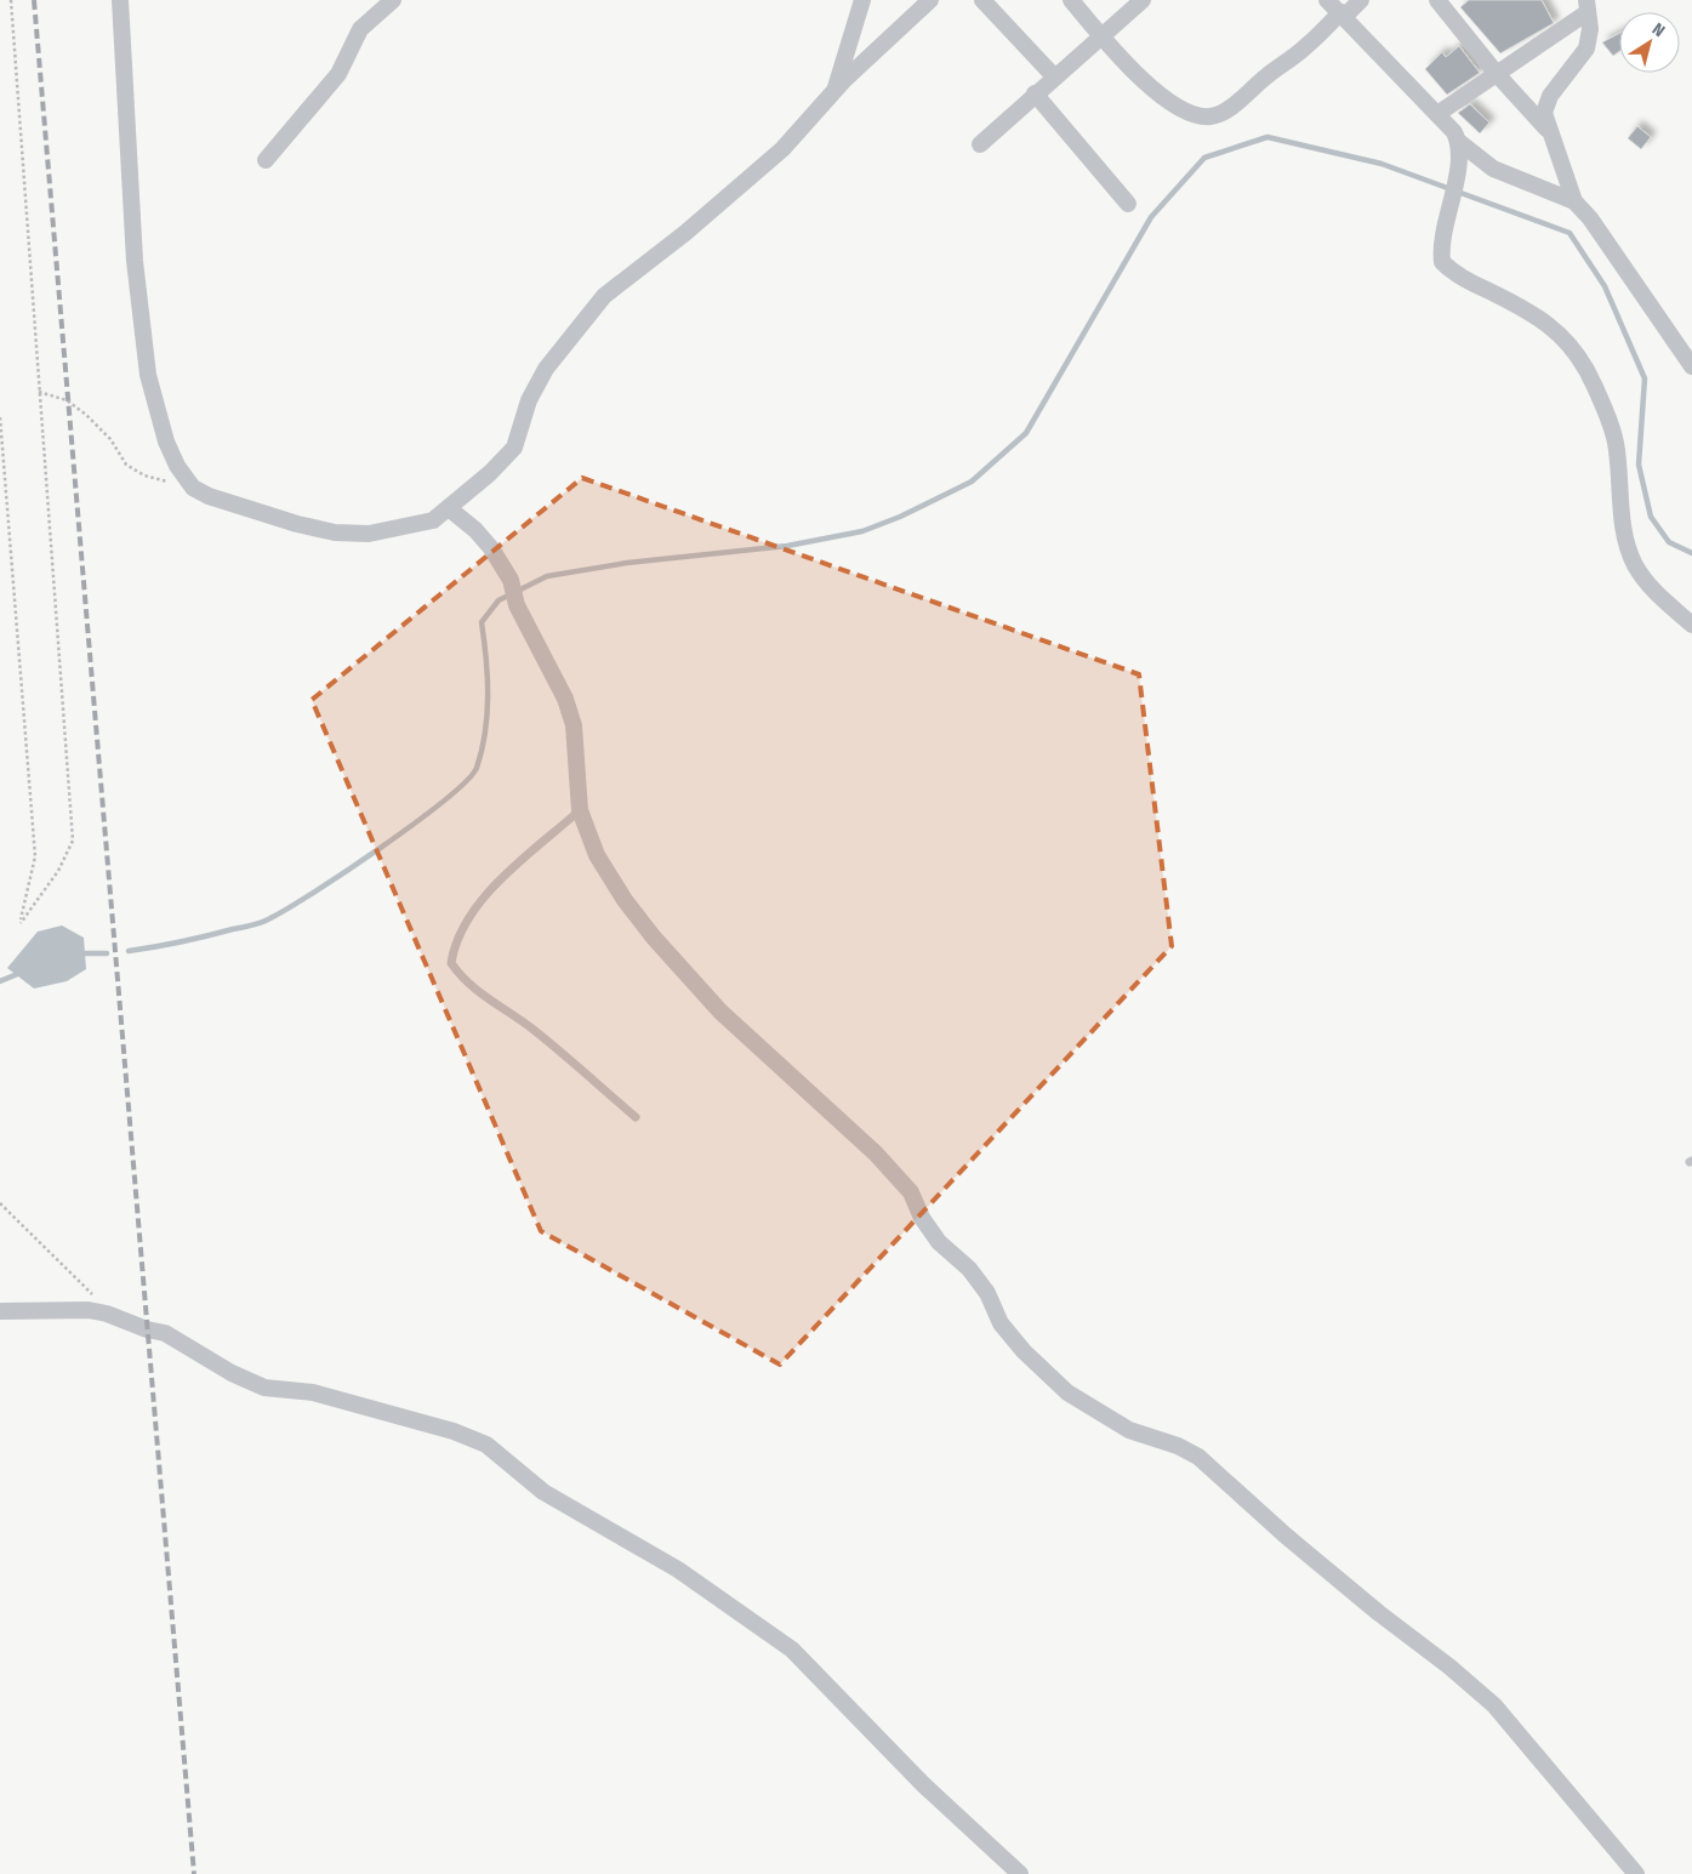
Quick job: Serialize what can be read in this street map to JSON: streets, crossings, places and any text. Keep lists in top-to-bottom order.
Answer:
{
  "north": "top right"
}
